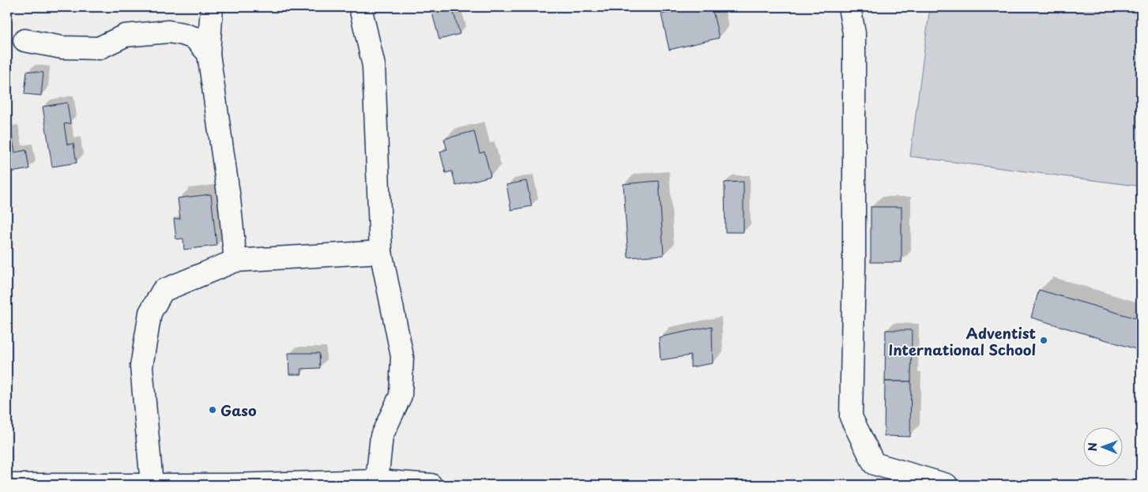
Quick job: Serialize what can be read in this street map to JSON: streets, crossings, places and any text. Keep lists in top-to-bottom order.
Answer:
{
  "places": ["Adventist International School", "Gaso"],
  "north": "left"
}
